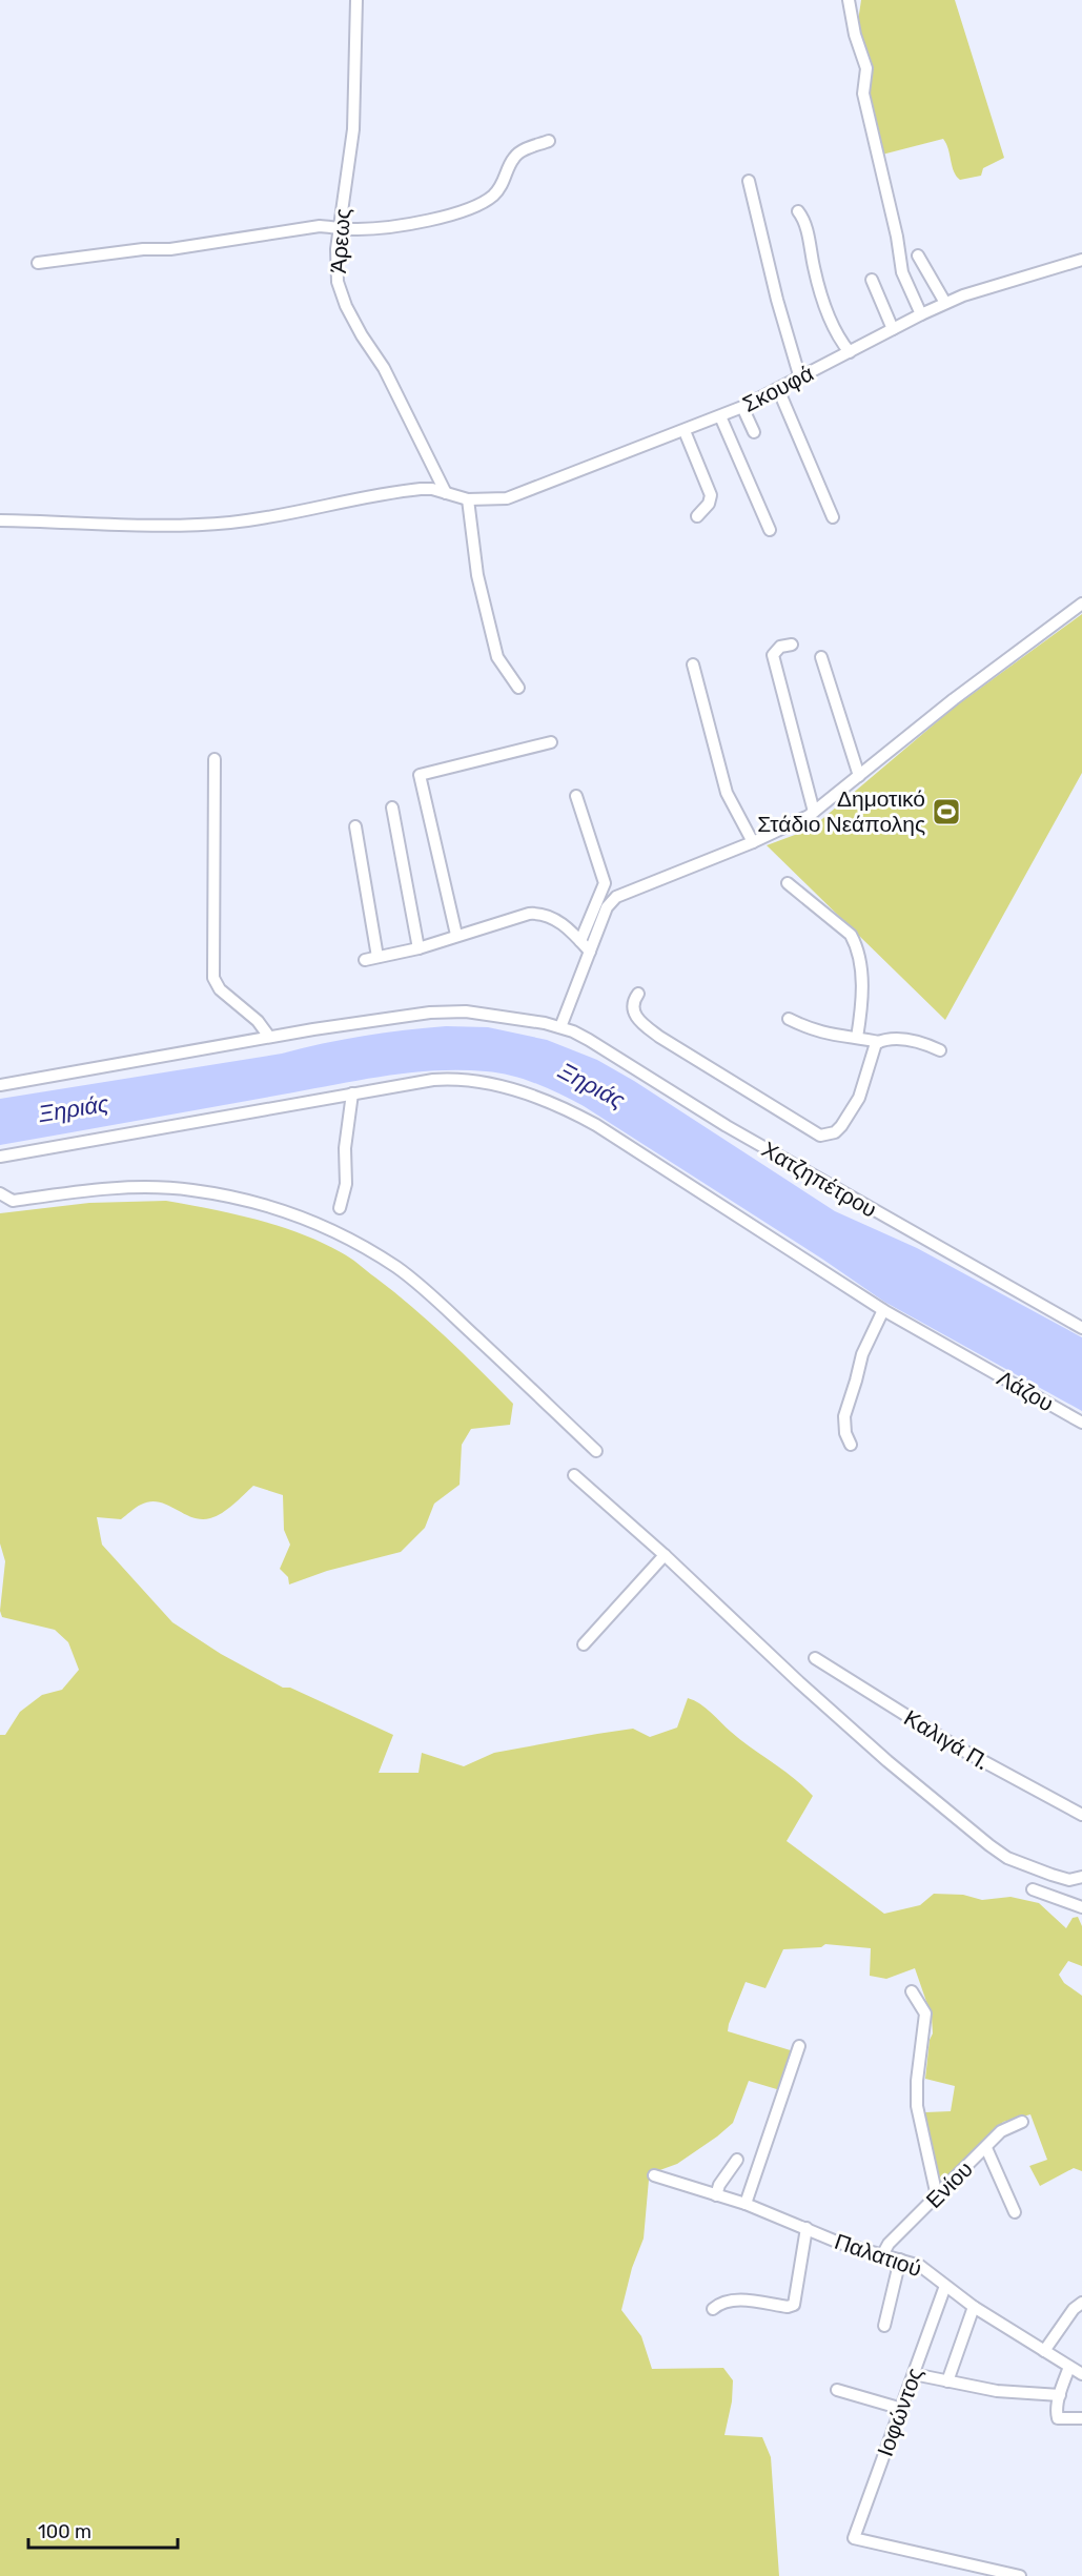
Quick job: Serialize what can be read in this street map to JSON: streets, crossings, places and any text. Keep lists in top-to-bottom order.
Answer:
{
  "streets": {
    "street": [
      "Άρεως",
      "Σκουφά",
      "Χατζηπέτρου",
      "Λάζου",
      "Καλιγά Π.",
      "Ενίου",
      "Παλατιού",
      "Ιοφώντος"
    ]
  },
  "crossings": [
    ["Άρεως", "Σκουφά"],
    ["Ενίου", "Παλατιού"],
    ["Παλατιού", "Ιοφώντος"]
  ],
  "water": ["Ξηριάς"],
  "places": {
    "sports": ["Δημοτικό Στάδιο Νεάπολης"]
  },
  "scale_bar": "100 m"
}
